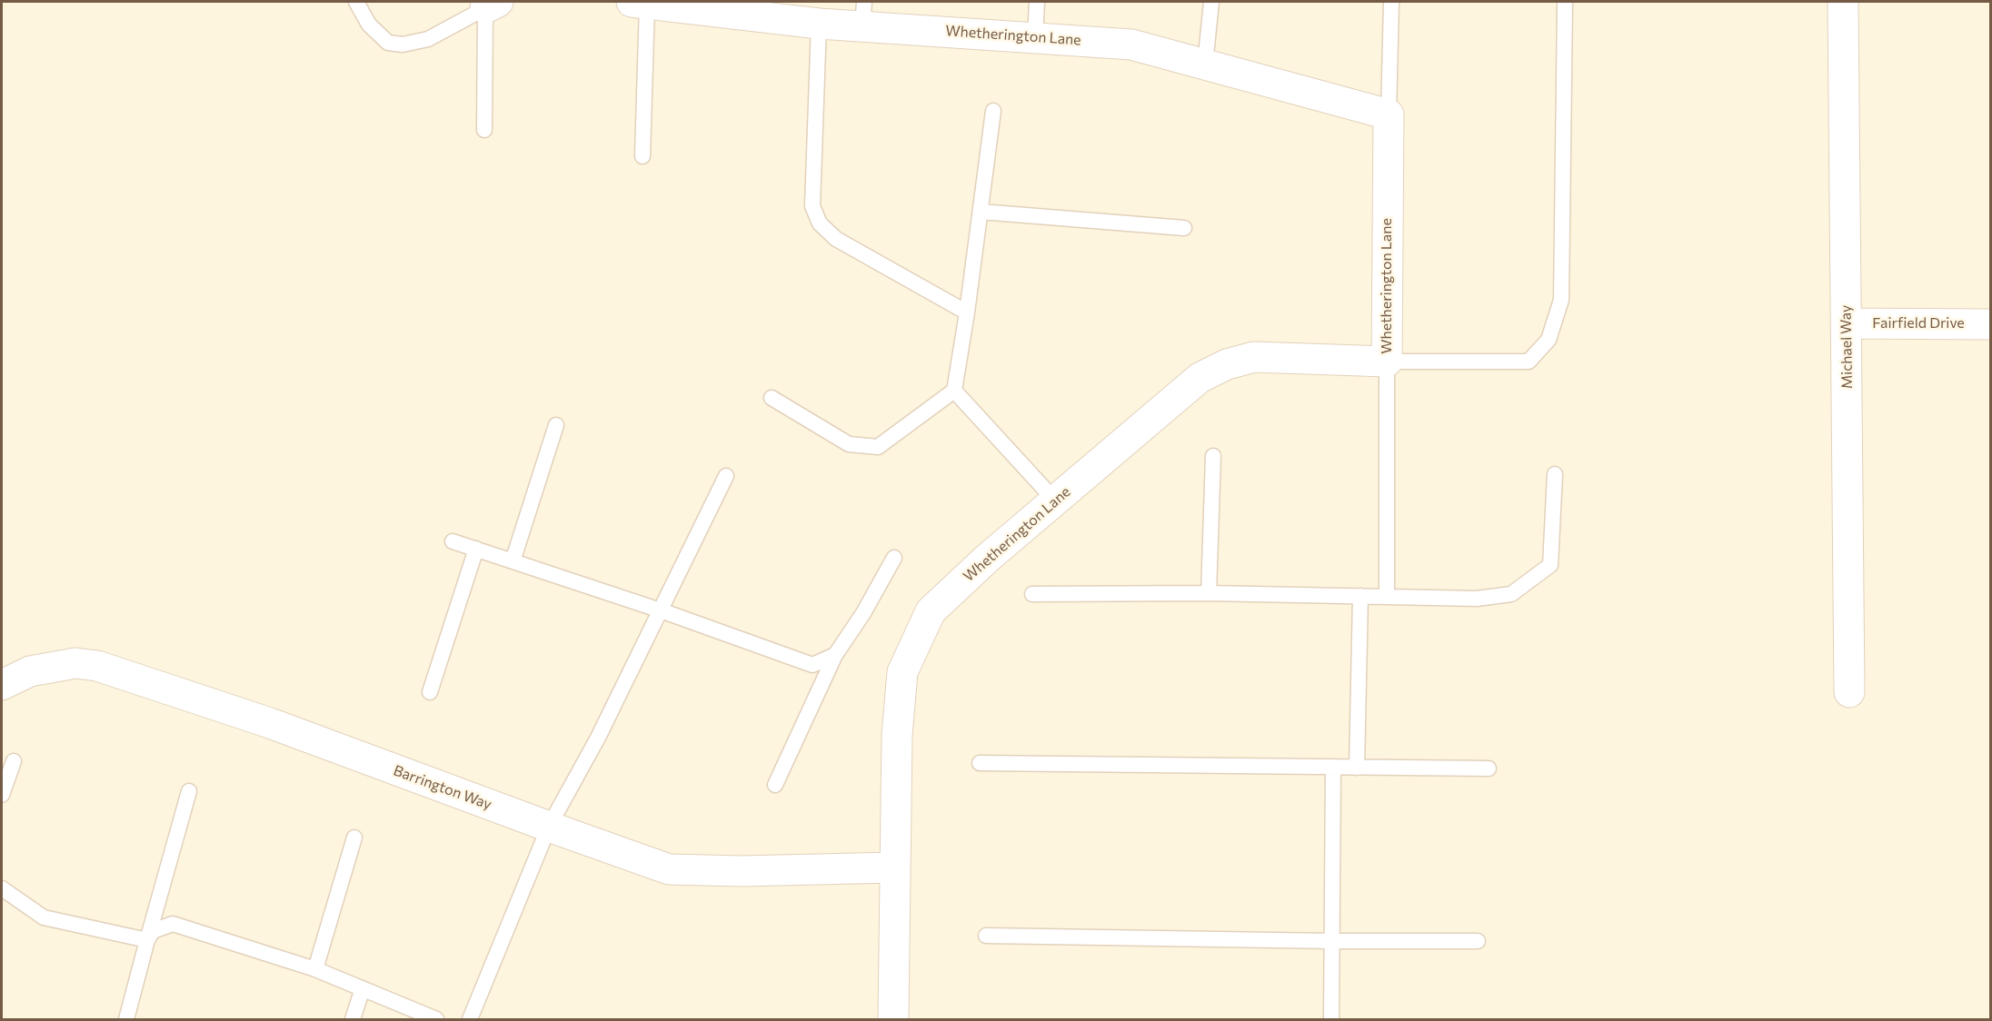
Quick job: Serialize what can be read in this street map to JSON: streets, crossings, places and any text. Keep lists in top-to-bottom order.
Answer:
{
  "streets": {
    "street": [
      "Whetherington Lane",
      "Fairfield Drive",
      "Michael Way",
      "Barrington Way"
    ]
  },
  "crossings": [
    ["Whetherington Lane", "Barrington Way"],
    ["Fairfield Drive", "Michael Way"]
  ]
}
